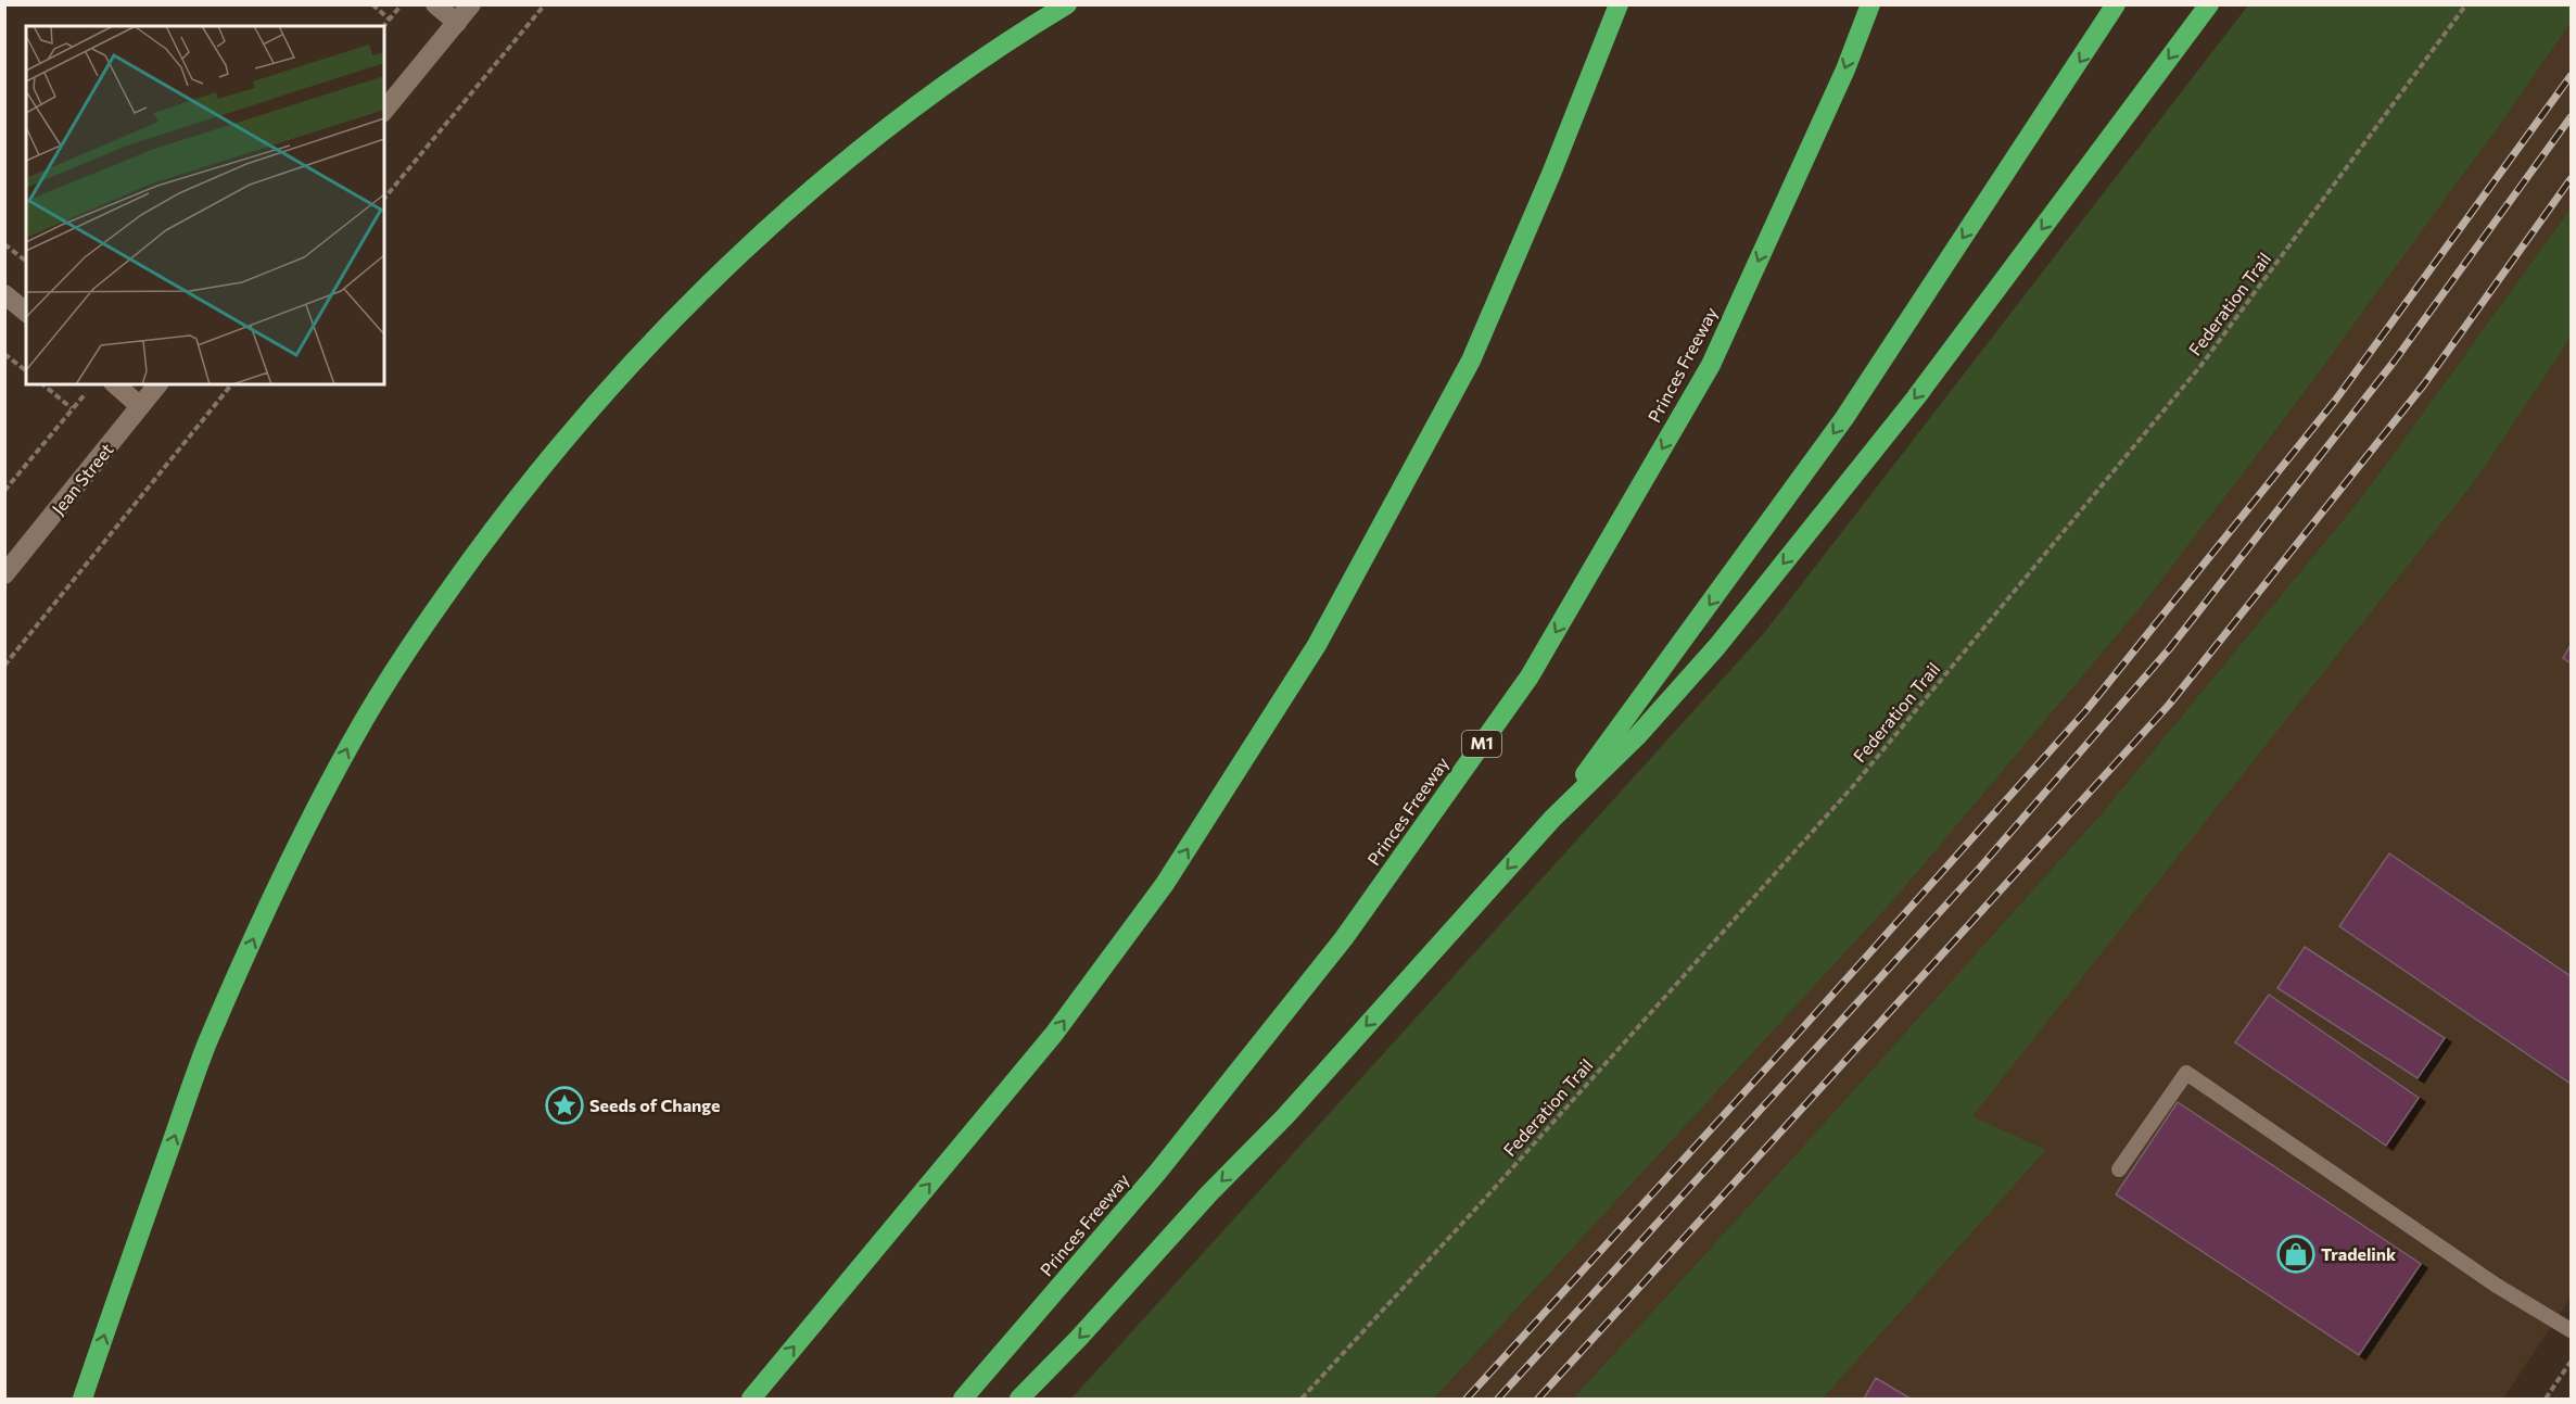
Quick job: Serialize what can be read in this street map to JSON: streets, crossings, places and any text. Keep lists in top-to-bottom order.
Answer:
{
  "streets": {
    "highway": ["Princes Freeway", "M1"],
    "street": ["Jean Street"],
    "path": ["Federation Trail"]
  },
  "places": {
    "place": ["Seeds of Change"],
    "shop": ["Tradelink"]
  }
}
